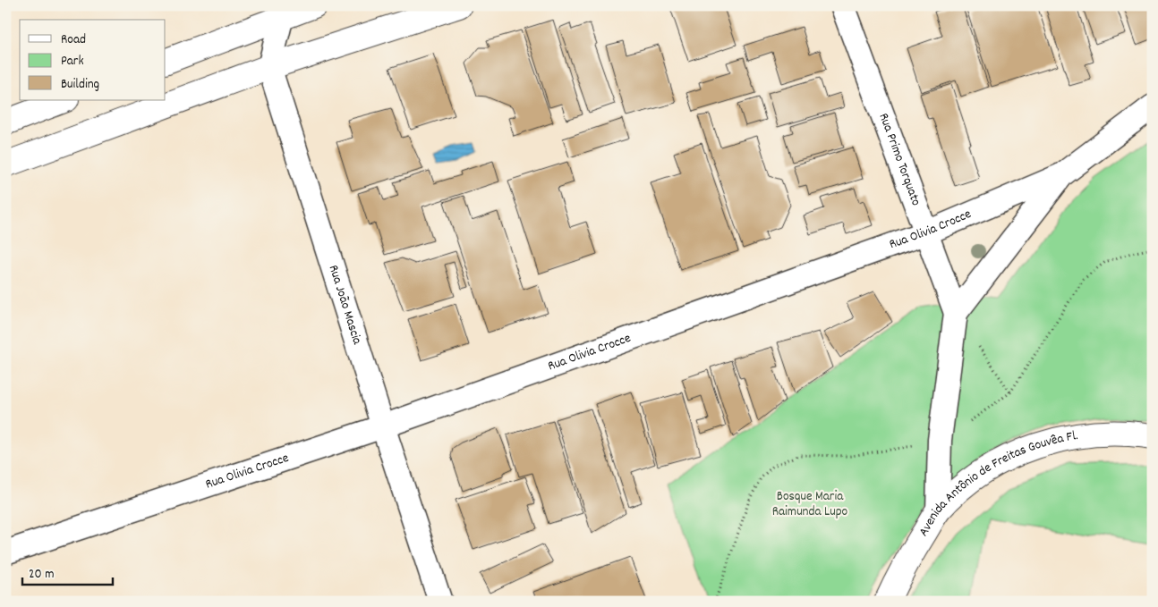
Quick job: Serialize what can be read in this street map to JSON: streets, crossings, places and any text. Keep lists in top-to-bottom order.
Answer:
{
  "streets": {
    "street": [
      "Rua Primo Torquato",
      "Rua Olivia Crocce",
      "Rua João Mascia",
      "Avenida Antônio de Freitas Gouvêa Fl."
    ]
  },
  "crossings": [
    ["Rua Primo Torquato", "Rua Olivia Crocce"],
    ["Rua Olivia Crocce", "Rua João Mascia"]
  ],
  "parks": ["Bosque Maria Raimunda Lupo"],
  "legend": ["Road", "Park", "Building"],
  "scale_bar": "20 m"
}
